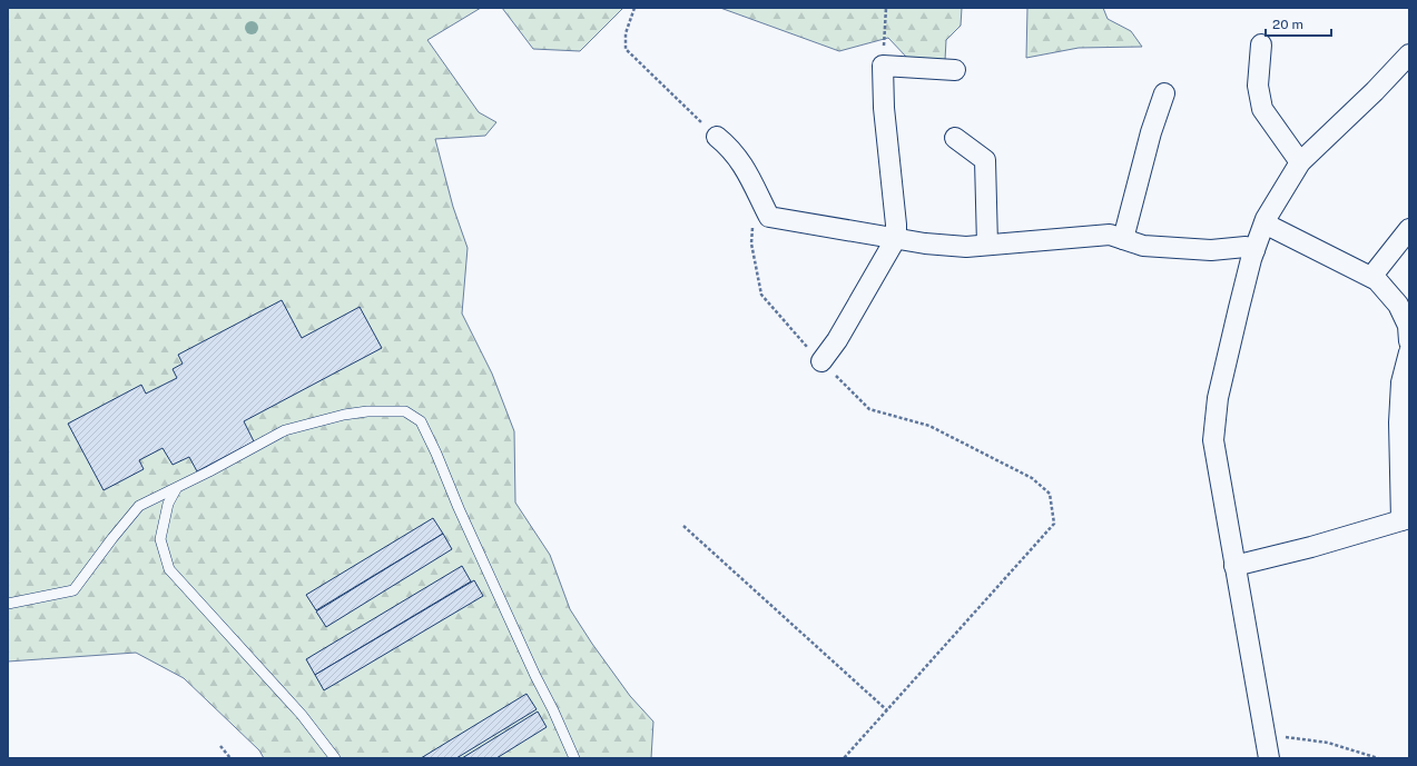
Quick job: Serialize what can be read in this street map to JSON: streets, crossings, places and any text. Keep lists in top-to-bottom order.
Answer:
{
  "scale_bar": "20 m"
}
